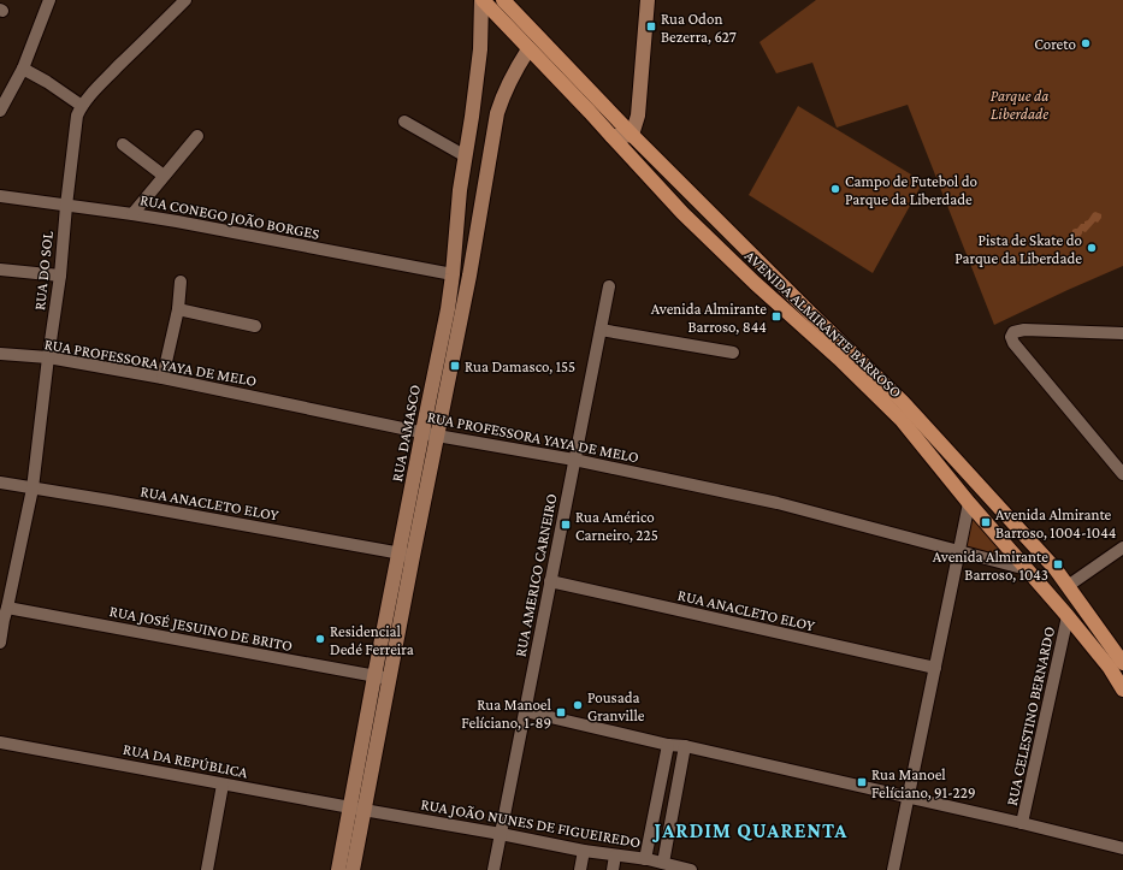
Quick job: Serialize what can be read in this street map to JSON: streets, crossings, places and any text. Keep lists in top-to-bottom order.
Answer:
{
  "streets": {
    "main road": ["AVENIDA ALMIRANTE BARROSO"],
    "street": [
      "RUA CONEGO JOÃO BORGES",
      "RUA DO SOL",
      "RUA PROFESSORA YAYA DE MELO",
      "RUA DAMASCO",
      "RUA ANACLETO ELOY",
      "RUA AMERICO CARNEIRO",
      "RUA JOSÉ JESUINO DE BRITO",
      "RUA CELESTINO BERNARDO",
      "RUA DA REPÚBLICA",
      "RUA JOÃO NUNES DE FIGUEIREDO"
    ]
  },
  "crossings": [
    ["RUA CONEGO JOÃO BORGES", "RUA DO SOL"],
    ["RUA CONEGO JOÃO BORGES", "RUA DAMASCO"],
    ["RUA DO SOL", "RUA PROFESSORA YAYA DE MELO"],
    ["RUA DO SOL", "RUA ANACLETO ELOY"],
    ["RUA DO SOL", "RUA JOSÉ JESUINO DE BRITO"],
    ["AVENIDA ALMIRANTE BARROSO", "RUA PROFESSORA YAYA DE MELO"],
    ["AVENIDA ALMIRANTE BARROSO", "RUA DAMASCO"],
    ["AVENIDA ALMIRANTE BARROSO", "RUA CELESTINO BERNARDO"],
    ["RUA PROFESSORA YAYA DE MELO", "RUA DAMASCO"],
    ["RUA PROFESSORA YAYA DE MELO", "RUA AMERICO CARNEIRO"],
    ["RUA DAMASCO", "RUA ANACLETO ELOY"],
    ["RUA DAMASCO", "RUA JOSÉ JESUINO DE BRITO"],
    ["RUA DAMASCO", "RUA DA REPÚBLICA"],
    ["RUA DAMASCO", "RUA JOÃO NUNES DE FIGUEIREDO"],
    ["RUA ANACLETO ELOY", "RUA AMERICO CARNEIRO"],
    ["RUA AMERICO CARNEIRO", "RUA JOÃO NUNES DE FIGUEIREDO"],
    ["RUA DA REPÚBLICA", "RUA JOÃO NUNES DE FIGUEIREDO"]
  ],
  "districts": ["JARDIM QUARENTA"],
  "parks": ["Parque da Liberdade"],
  "places": {
    "transit": [
      "Rua Odon Bezerra, 627",
      "Avenida Almirante Barroso, 844",
      "Rua Damasco, 155",
      "Avenida Almirante Barroso, 1004-1044",
      "Rua Américo Carneiro, 225",
      "Avenida Almirante Barroso, 1043",
      "Rua Manoel Felíciano, 1-89",
      "Rua Manoel Felíciano, 91-229"
    ],
    "other": [
      "Coreto",
      "Campo de Futebol do Parque da Liberdade",
      "Pista de Skate do Parque da Liberdade",
      "Residencial Dedé Ferreira",
      "Pousada Granville"
    ]
  }
}
